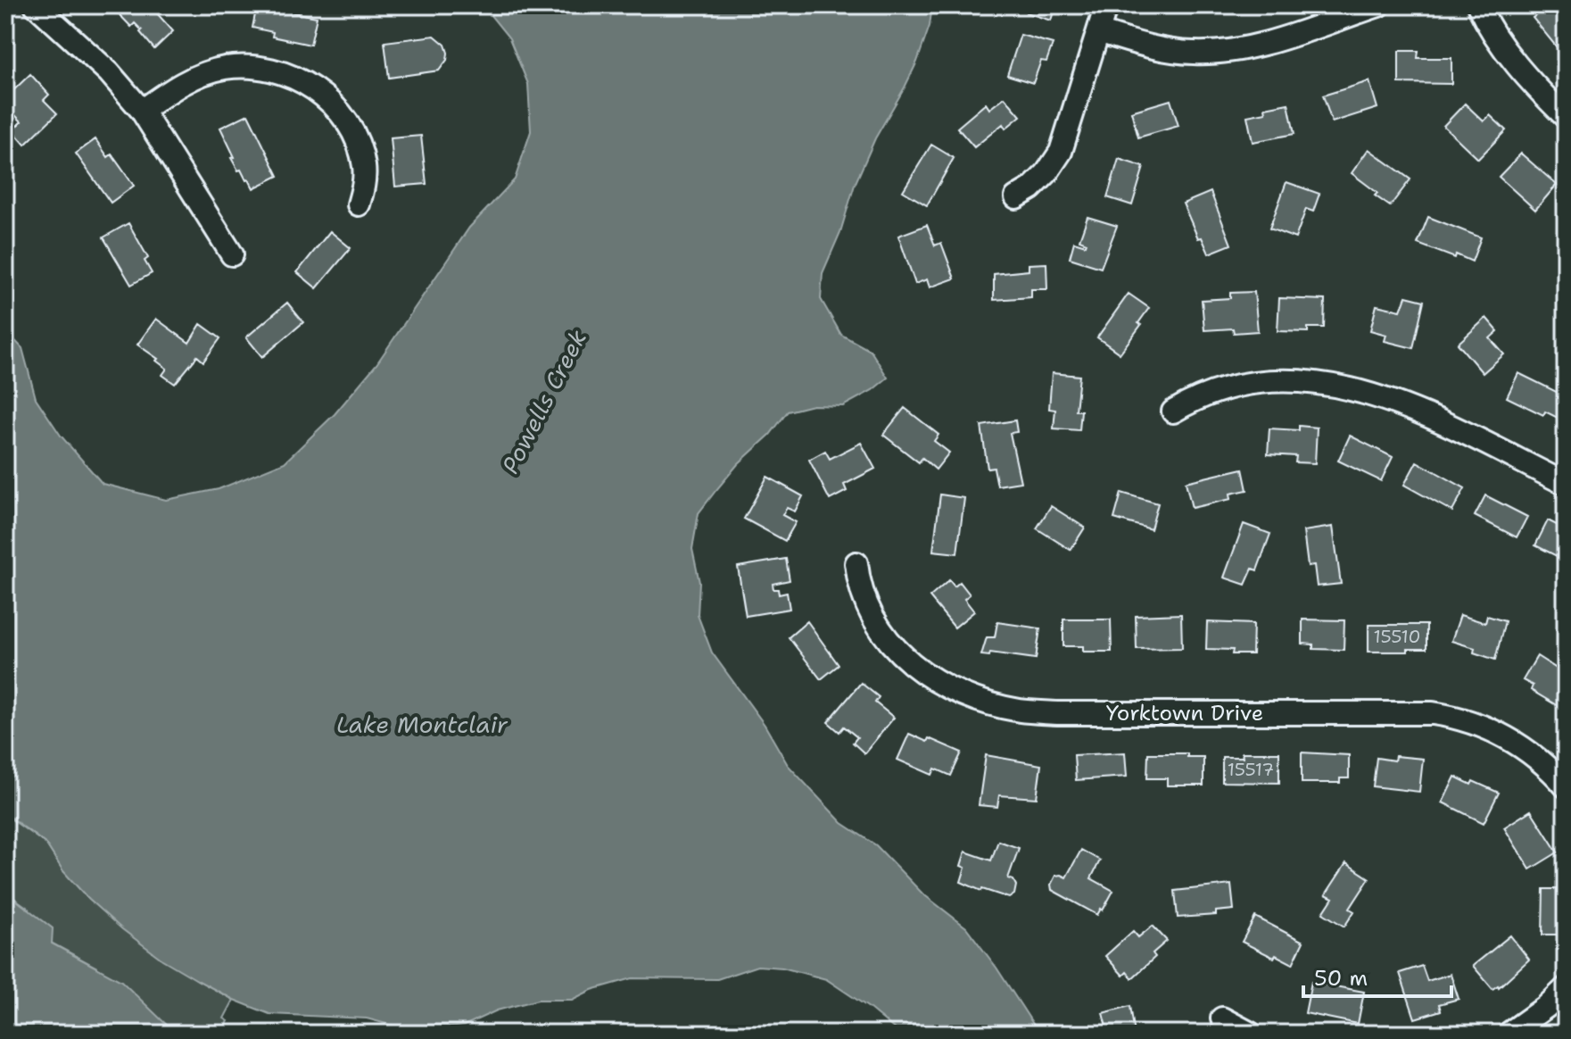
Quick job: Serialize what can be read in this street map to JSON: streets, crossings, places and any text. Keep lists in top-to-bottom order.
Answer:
{
  "streets": {
    "street": ["Yorktown Drive"]
  },
  "water": ["Powells Creek", "Lake Montclair"],
  "house_numbers": ["15510", "15517"],
  "scale_bar": "50 m"
}
